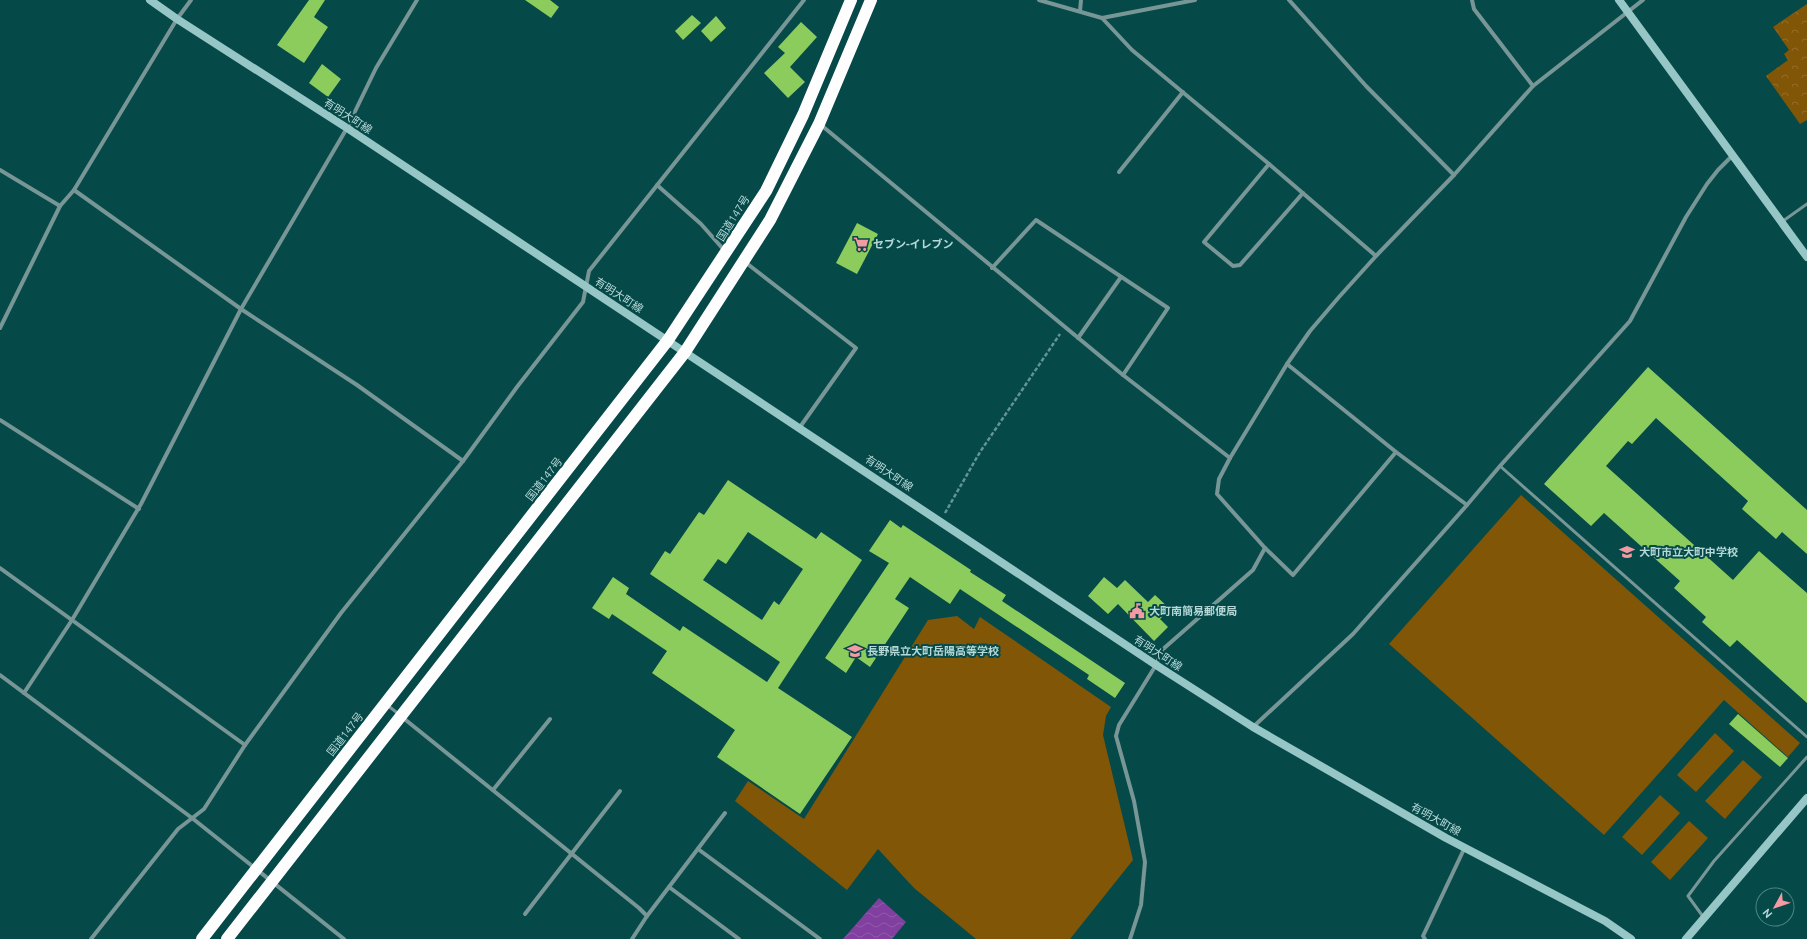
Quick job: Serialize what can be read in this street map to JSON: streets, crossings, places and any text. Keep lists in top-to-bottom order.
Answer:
{
  "streets": {
    "highway": ["国道147号"],
    "main road": ["有明大町線"]
  },
  "crossings": [
    ["有明大町線", "国道147号"]
  ],
  "places": {
    "supermarket": ["セブン-イレブン"],
    "school or university": ["大町市立大町中学校", "長野県立大町岳陽高等学校"],
    "public building": ["大町南簡易郵便局"]
  },
  "north": "bottom left"
}
